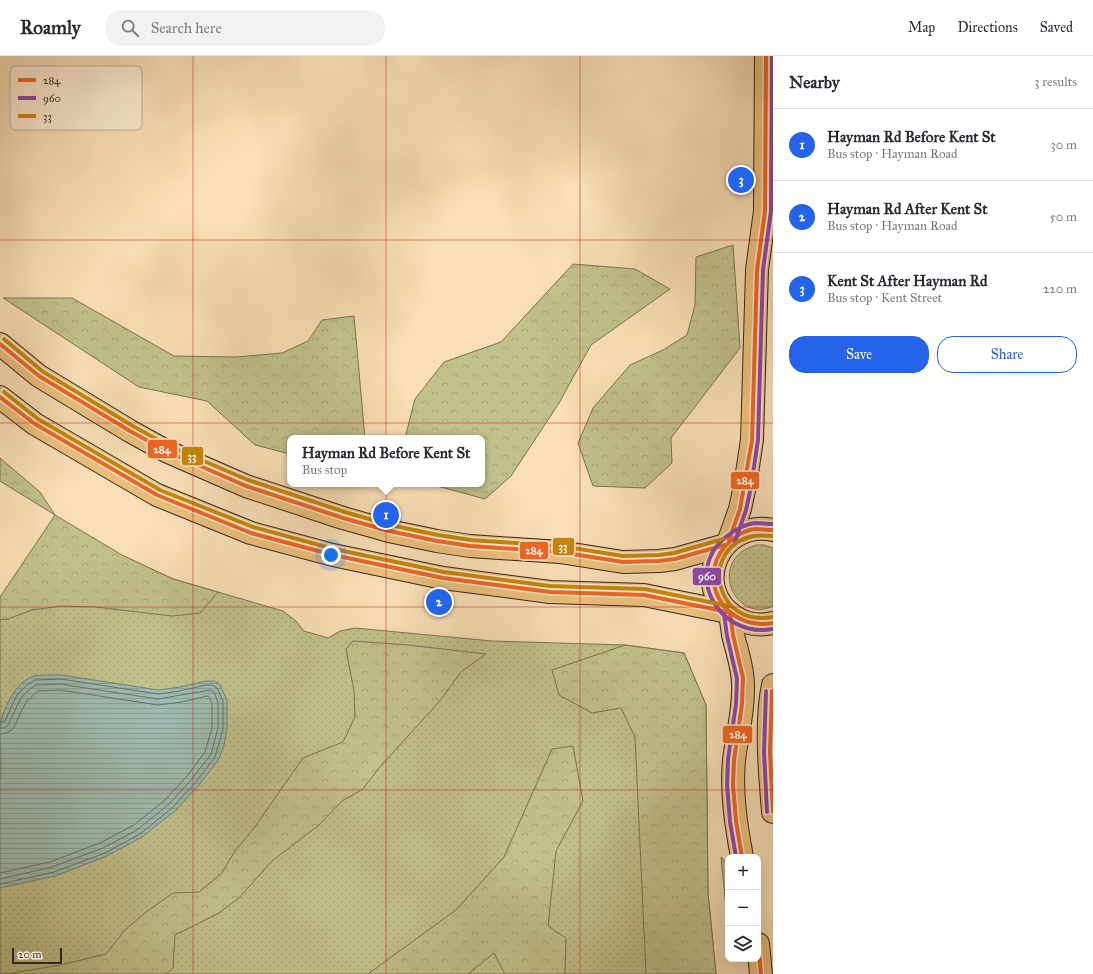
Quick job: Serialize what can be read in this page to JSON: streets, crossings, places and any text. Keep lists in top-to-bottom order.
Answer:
{
  "lines": ["transit line 284", "transit line 960", "transit line 33"],
  "legend": ["284", "960", "33"],
  "scale_bar": "20 m",
  "page": {
    "header": "Roamly",
    "search": "Search here",
    "nav": ["Map", "Directions", "Saved"],
    "heading": ["Nearby", "3 results"],
    "list": [
      {
        "mark": "1",
        "name": "Hayman Rd Before Kent St",
        "note": "Bus stop · Hayman Road",
        "value": "30 m"
      },
      {
        "mark": "2",
        "name": "Hayman Rd After Kent St",
        "note": "Bus stop · Hayman Road",
        "value": "50 m"
      },
      {
        "mark": "3",
        "name": "Kent St After Hayman Rd",
        "note": "Bus stop · Kent Street",
        "value": "220 m"
      }
    ],
    "pins": ["3", "1", "2"],
    "buttons": ["Save", "Share"],
    "popup": ["Hayman Rd Before Kent St", "Bus stop"],
    "map_buttons": ["+", "−"],
    "scale": "20 m"
  }
}
